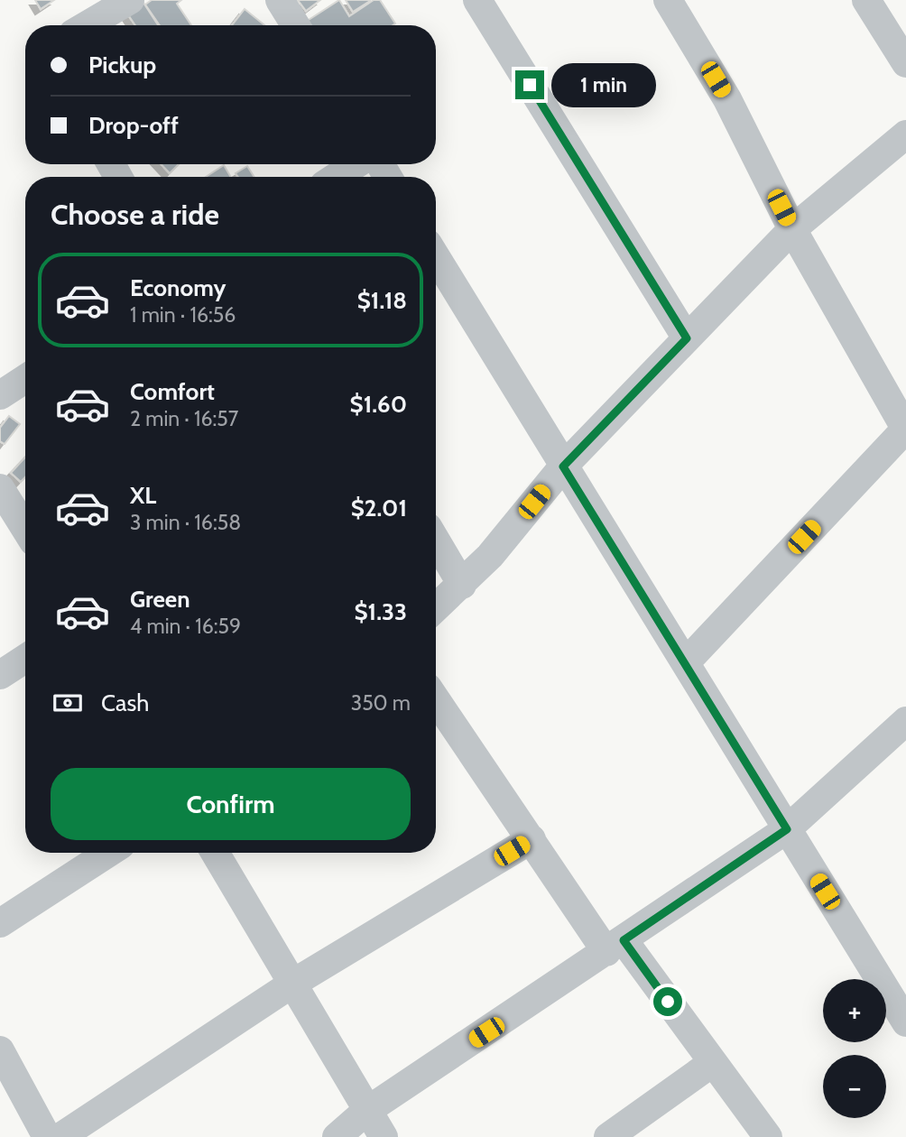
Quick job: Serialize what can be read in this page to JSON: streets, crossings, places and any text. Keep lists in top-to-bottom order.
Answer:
{
  "page": {
    "banner": ["Pickup", "Drop-off"],
    "bubble": "1 min",
    "heading": "Choose a ride",
    "list": [
      {
        "name": "Economy",
        "note": "1 min · 16:56",
        "value": "$1.18"
      },
      {
        "name": "Comfort",
        "note": "2 min · 16:57",
        "value": "$1.60"
      },
      {
        "name": "XL",
        "note": "3 min · 16:58",
        "value": "$2.01"
      },
      {
        "name": "Green",
        "note": "4 min · 16:59",
        "value": "$1.33"
      }
    ],
    "pay": ["Cash", "350 m"],
    "buttons": "Confirm",
    "map_buttons": ["+", "−"]
  }
}
